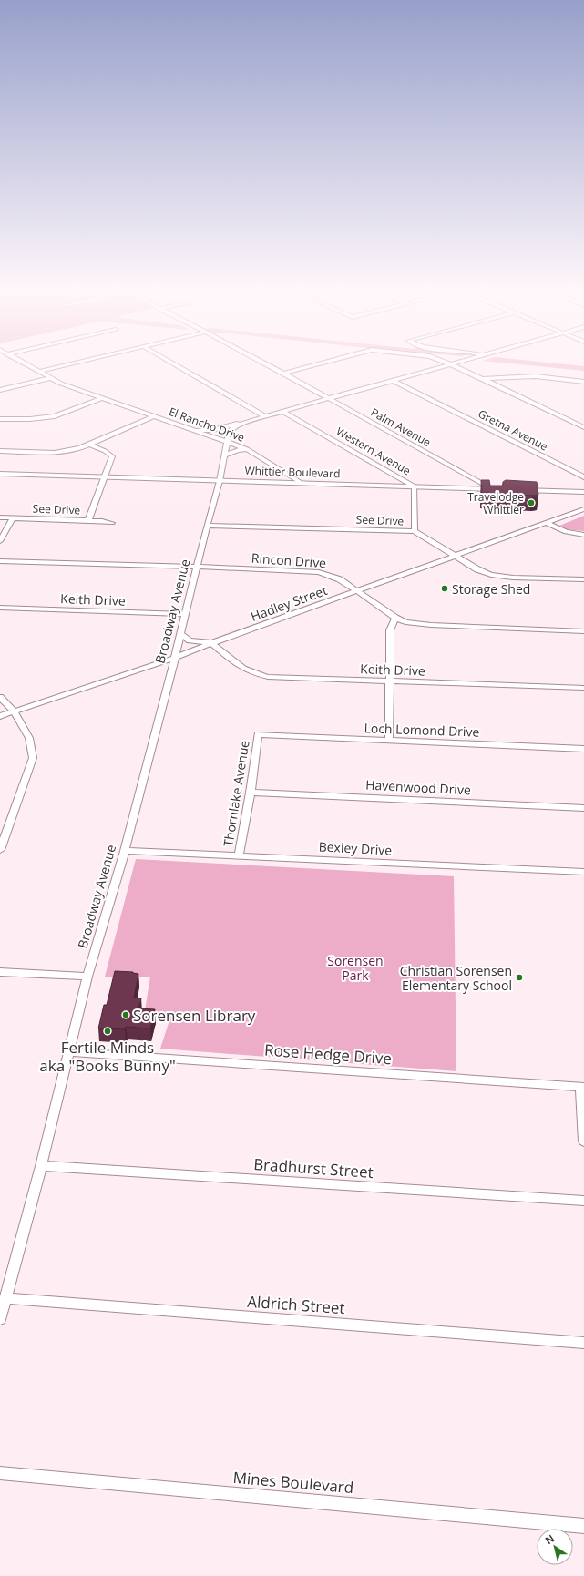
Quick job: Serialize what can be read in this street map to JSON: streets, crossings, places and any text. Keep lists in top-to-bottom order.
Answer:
{
  "streets": {
    "main road": ["Whittier Boulevard"],
    "street": [
      "El Rancho Drive",
      "Palm Avenue",
      "Gretna Avenue",
      "Western Avenue",
      "See Drive",
      "Rincon Drive",
      "Keith Drive",
      "Hadley Street",
      "Broadway Avenue",
      "Loch Lomond Drive",
      "Havenwood Drive",
      "Thornlake Avenue",
      "Bexley Drive",
      "Rose Hedge Drive",
      "Bradhurst Street",
      "Aldrich Street",
      "Mines Boulevard"
    ]
  },
  "crossings": [
    ["El Rancho Drive", "Whittier Boulevard"],
    ["El Rancho Drive", "Broadway Avenue"],
    ["Palm Avenue", "Whittier Boulevard"],
    ["Western Avenue", "Whittier Boulevard"],
    ["Western Avenue", "See Drive"],
    ["Whittier Boulevard", "Broadway Avenue"],
    ["See Drive", "Hadley Street"],
    ["See Drive", "Broadway Avenue"],
    ["Rincon Drive", "Hadley Street"],
    ["Rincon Drive", "Broadway Avenue"],
    ["Keith Drive", "Hadley Street"],
    ["Keith Drive", "Broadway Avenue"],
    ["Hadley Street", "Broadway Avenue"],
    ["Broadway Avenue", "Bexley Drive"],
    ["Broadway Avenue", "Rose Hedge Drive"],
    ["Broadway Avenue", "Bradhurst Street"],
    ["Broadway Avenue", "Aldrich Street"],
    ["Loch Lomond Drive", "Thornlake Avenue"],
    ["Havenwood Drive", "Thornlake Avenue"],
    ["Thornlake Avenue", "Bexley Drive"]
  ],
  "parks": ["Sorensen Park"],
  "places": [
    "Travelodge Whittier",
    "Storage Shed",
    "Christian Sorensen Elementary School",
    "Sorensen Library",
    "Fertile Minds aka \"Books Bunny\""
  ],
  "north": "top left"
}
